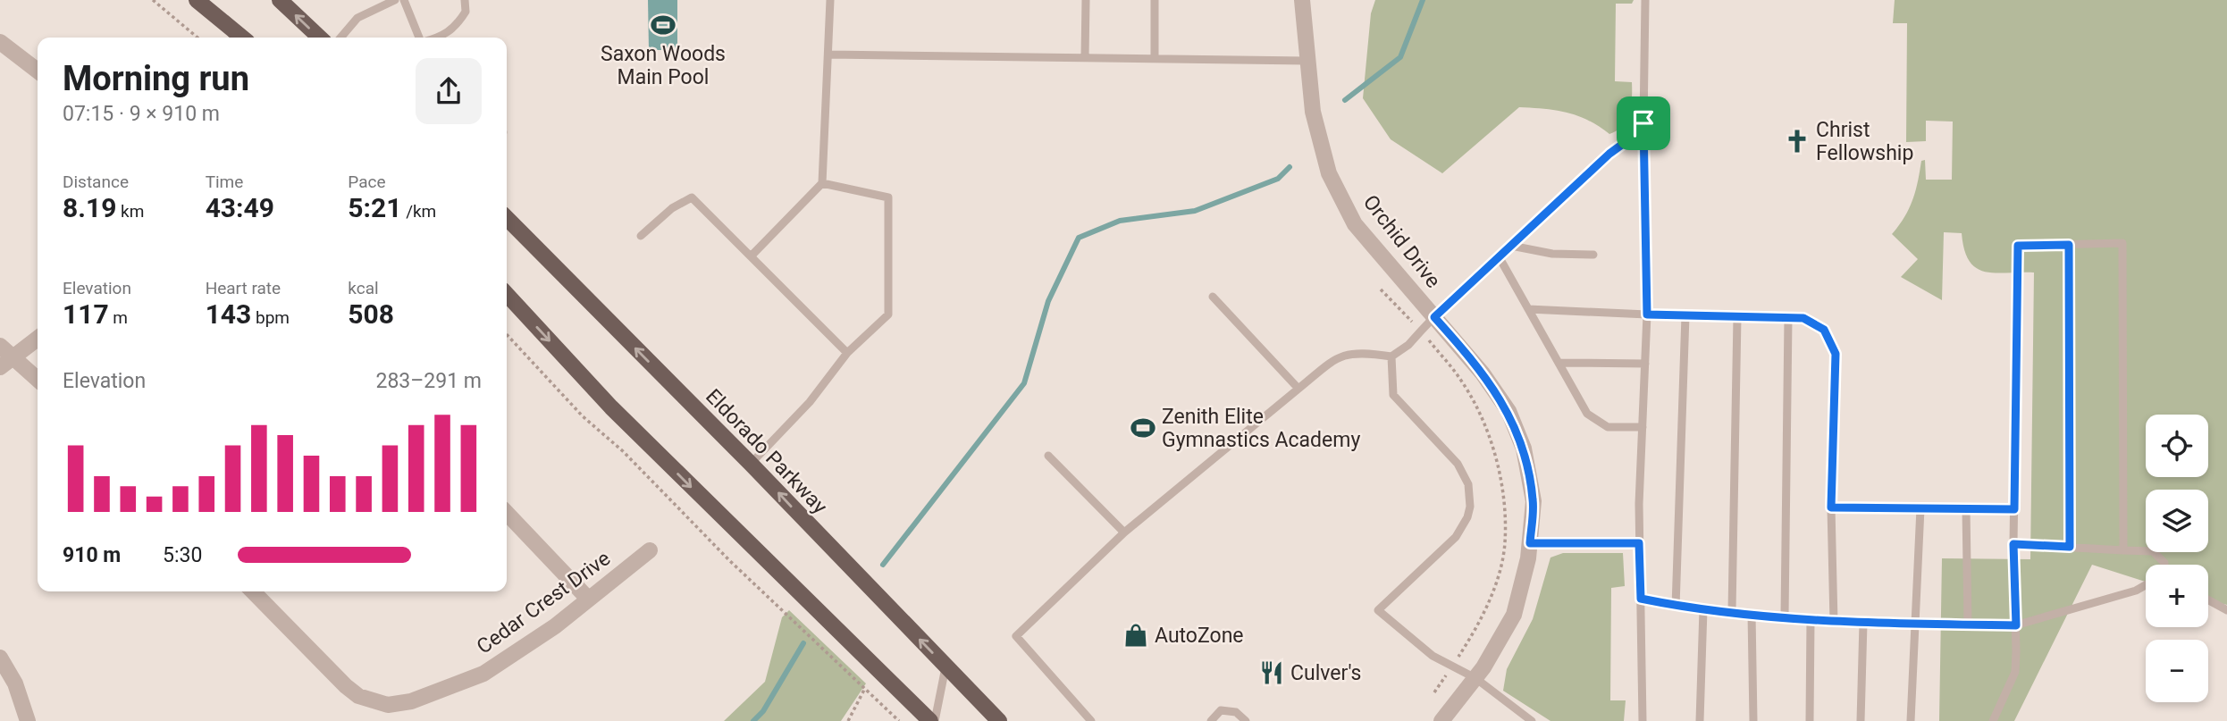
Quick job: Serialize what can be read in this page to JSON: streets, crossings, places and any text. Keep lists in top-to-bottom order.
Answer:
{
  "streets": {
    "main road": ["Eldorado Parkway"],
    "street": ["Orchid Drive", "Cedar Crest Drive"]
  },
  "places": {
    "sports": ["Saxon Woods Main Pool", "Zenith Elite Gymnastics Academy"],
    "church": ["Christ Fellowship"],
    "shop": ["AutoZone"],
    "restaurant": ["Culver's"]
  },
  "page": {
    "heading": ["Morning run", "07:15 · 9 × 910 m"],
    "stats": [
      ["Distance", "8.19 km"],
      ["Time", "43:49"],
      ["Pace", "5:21 /km"],
      ["Elevation", "117 m"],
      ["Heart rate", "143 bpm"],
      ["kcal", "508"]
    ],
    "chart": ["Elevation", "283–291 m"],
    "map_buttons": ["+", "−"],
    "list": [
      {
        "name": "910 m",
        "note": "5:30"
      }
    ]
  }
}
